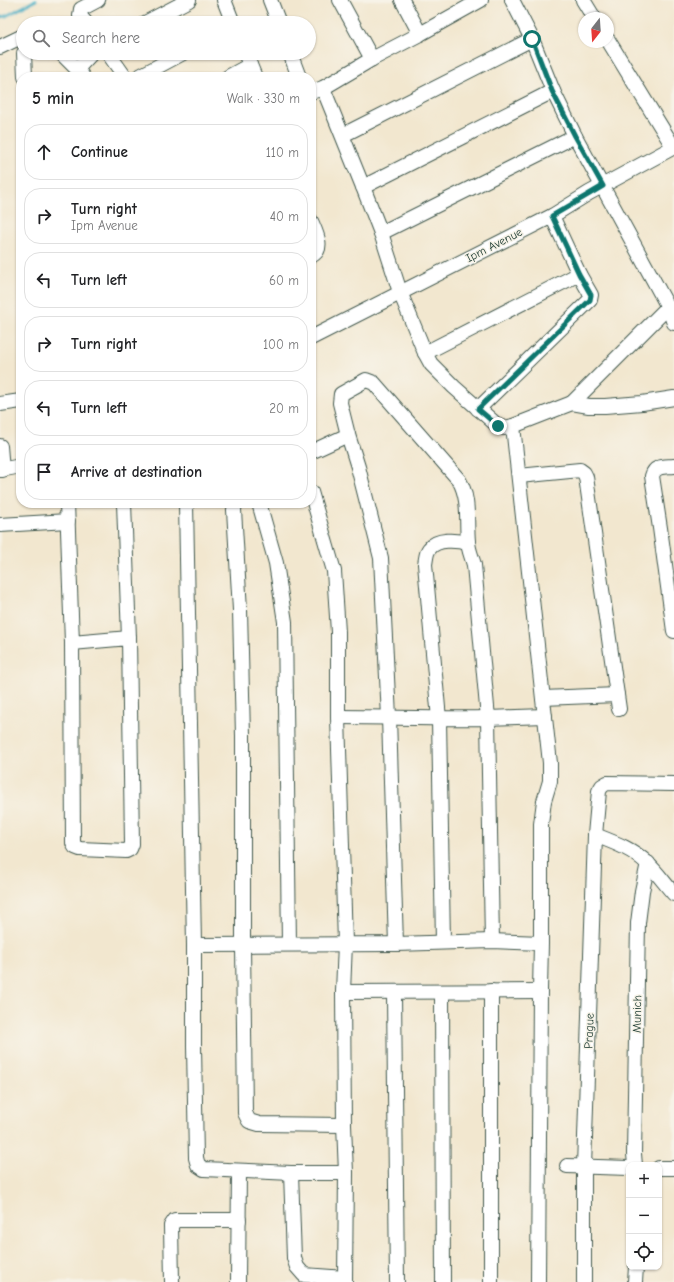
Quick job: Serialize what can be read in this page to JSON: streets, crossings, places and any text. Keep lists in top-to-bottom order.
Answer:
{
  "streets": {
    "street": ["Ipm Avenue", "Munich", "Prague"]
  },
  "north": "bottom",
  "page": {
    "search": "Search here",
    "heading": ["5 min", "Walk · 330 m"],
    "list": [
      ["Continue", "110 m"],
      ["Turn right", "Ipm Avenue", "40 m"],
      ["Turn left", "60 m"],
      ["Turn right", "100 m"],
      ["Turn left", "20 m"],
      "Arrive at destination"
    ],
    "map_buttons": ["+", "−"]
  }
}
